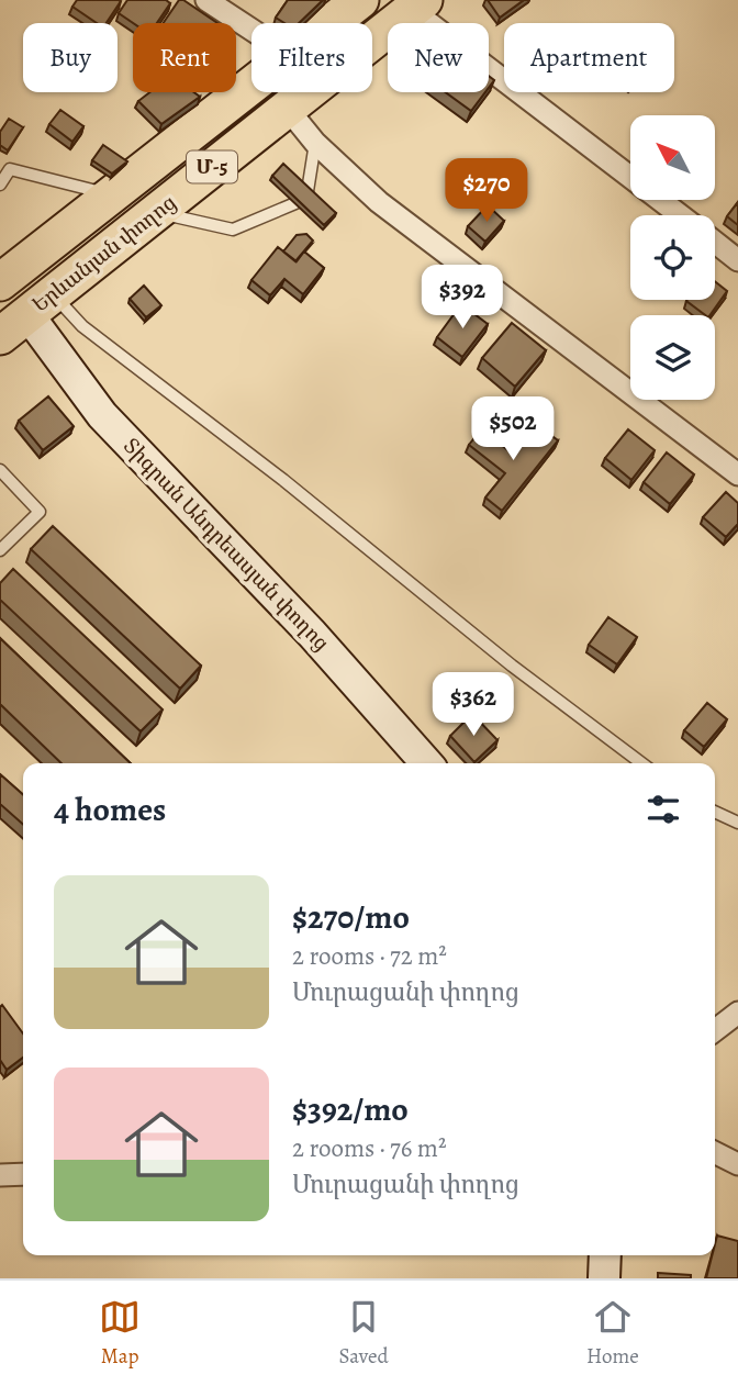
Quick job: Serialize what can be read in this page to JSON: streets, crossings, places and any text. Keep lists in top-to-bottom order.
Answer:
{
  "streets": {
    "highway": ["Մ-5", "Երևանյան փողոց"],
    "main road": ["Տիգրան Անդրեասյան փողոց"]
  },
  "crossings": [
    ["Երևանյան փողոց", "Տիգրան Անդրեասյան փողոց"]
  ],
  "north": "top left",
  "page": {
    "chip": [
      "Buy",
      "Rent",
      "Filters",
      "New",
      "Apartment"
    ],
    "price": [
      "$270",
      "$392",
      "$502",
      "$362"
    ],
    "heading": "4 homes",
    "list": [
      {
        "name": "$270/mo",
        "note": "2 rooms · 72 m² · Մուրացանի փողոց"
      },
      {
        "name": "$392/mo",
        "note": "2 rooms · 76 m² · Մուրացանի փողոց"
      }
    ],
    "tabs": ["Map", "Saved", "Home"]
  }
}
